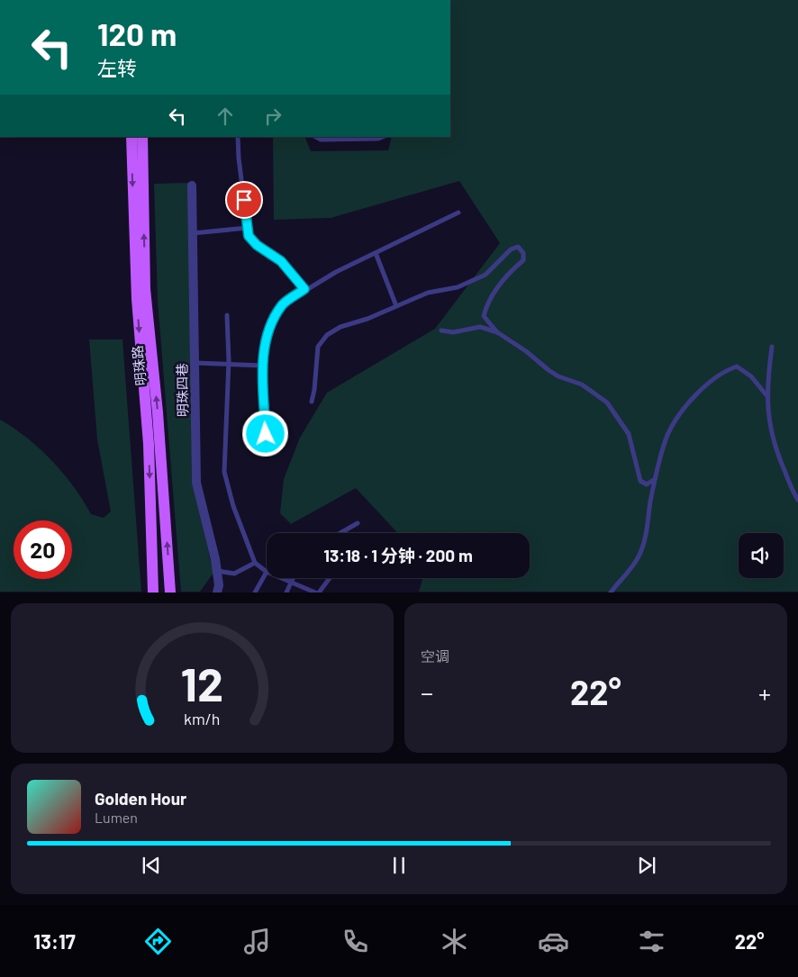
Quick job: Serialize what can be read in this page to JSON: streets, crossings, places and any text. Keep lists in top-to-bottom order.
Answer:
{
  "streets": {
    "main road": ["明珠路"],
    "street": ["明珠四巷"]
  },
  "page": {
    "turn": ["120 m", "左转"],
    "limit": "20",
    "trip": "13:18 · 1 分钟 · 200 m",
    "tile": "空调",
    "heat": ["−", "22°", "+"],
    "song": ["Golden Hour", "Lumen"],
    "tabs": ["13:17", "22°"],
    "gauge": ["12", "km/h"]
  }
}
